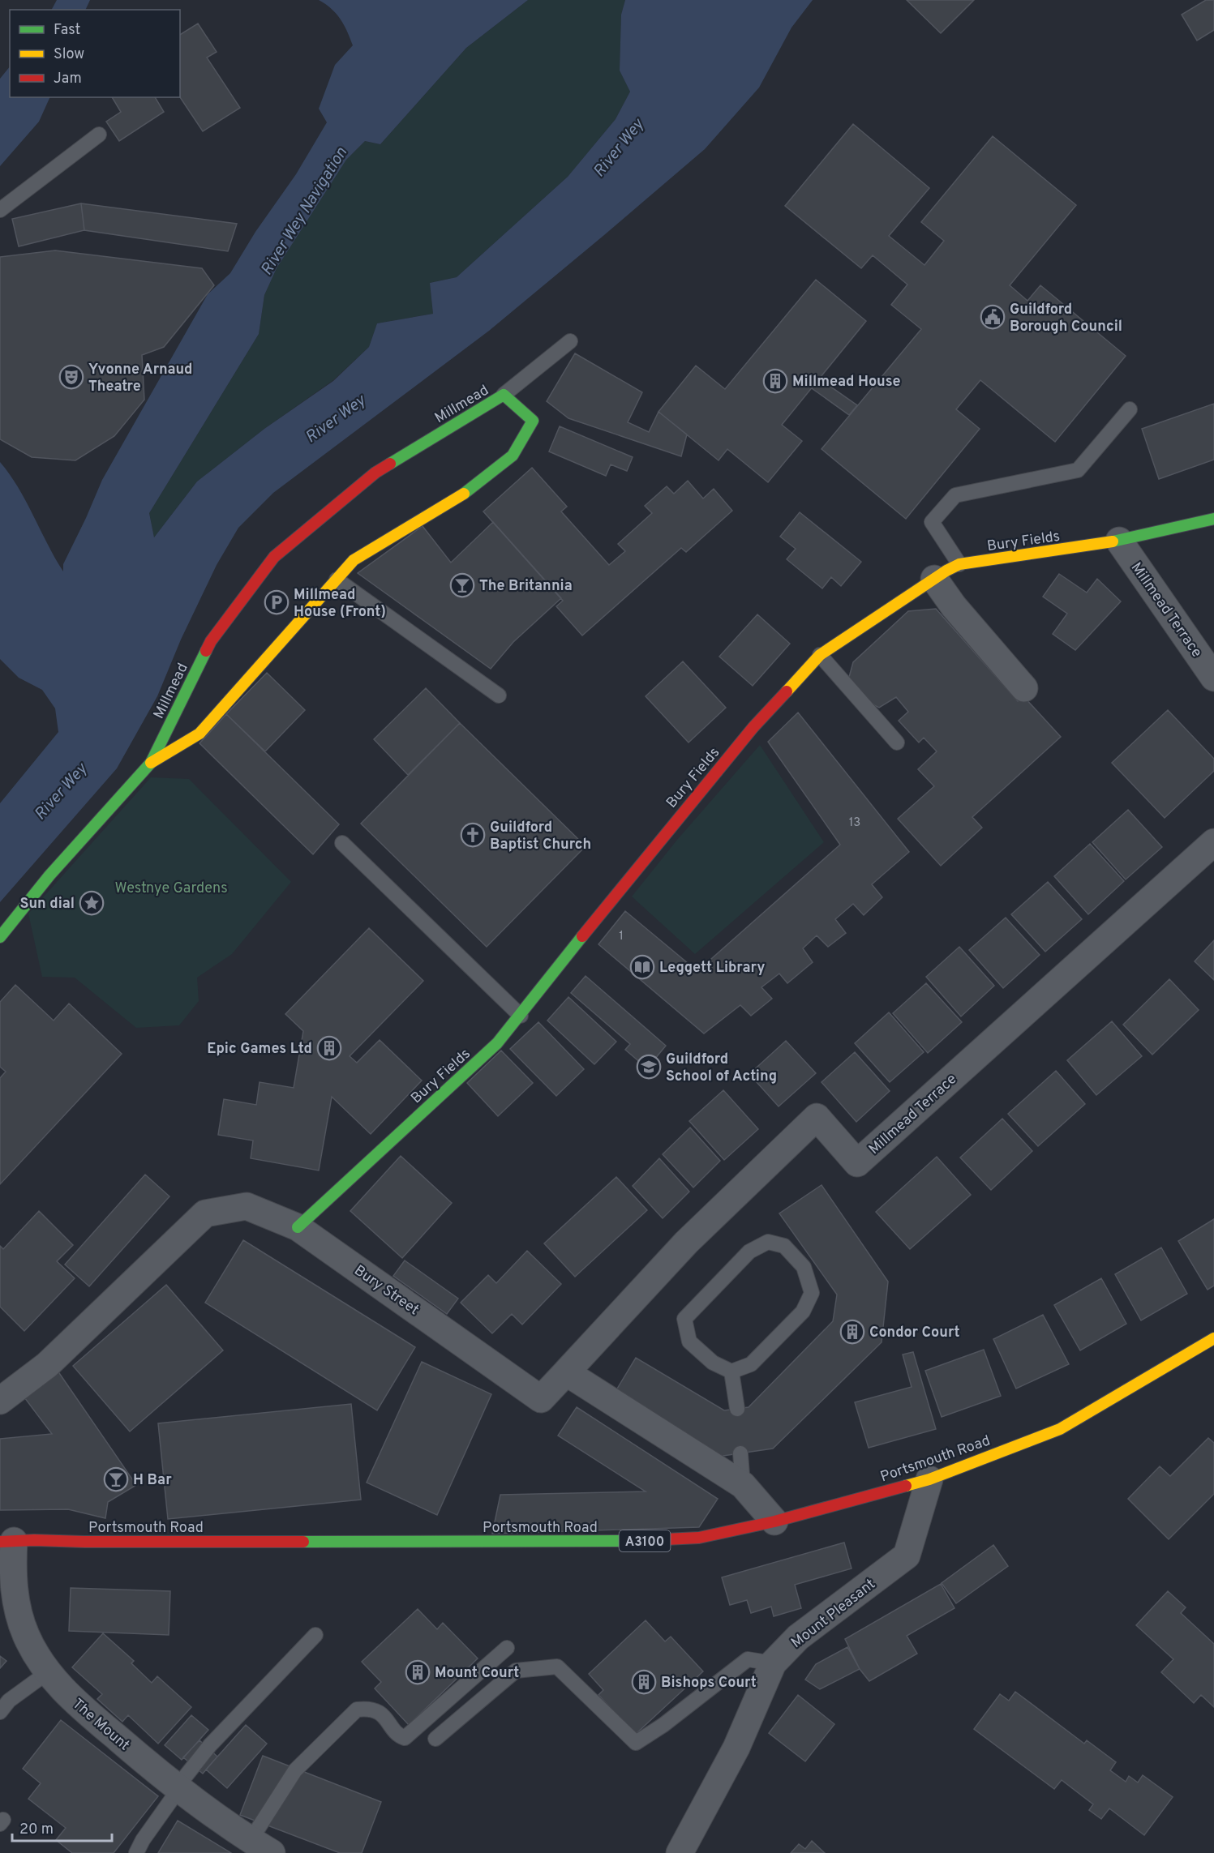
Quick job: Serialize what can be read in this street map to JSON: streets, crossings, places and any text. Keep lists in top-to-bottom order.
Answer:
{
  "streets": {
    "street": [
      "Millmead",
      "Bury Fields",
      "Millmead Terrace",
      "Bury Street",
      "Portsmouth Road",
      "A3100",
      "Mount Pleasant",
      "The Mount"
    ]
  },
  "crossings": [
    ["Bury Fields", "Millmead Terrace"],
    ["Bury Fields", "Bury Street"],
    ["Millmead Terrace", "Bury Street"],
    ["Portsmouth Road", "Mount Pleasant"],
    ["Portsmouth Road", "The Mount"]
  ],
  "water": ["River Wey", "River Wey Navigation"],
  "parks": ["Westnye Gardens"],
  "places": {
    "public building": ["Guildford Borough Council"],
    "theatre": ["Yvonne Arnaud Theatre"],
    "building": [
      "Millmead House",
      "Epic Games Ltd",
      "Condor Court",
      "Mount Court",
      "Bishops Court"
    ],
    "bar": ["The Britannia", "H Bar"],
    "parking": ["Millmead House (Front)"],
    "church": ["Guildford Baptist Church"],
    "place": ["Sun dial"],
    "library": ["Leggett Library"],
    "school or university": ["Guildford School of Acting"]
  },
  "house_numbers": ["13", "1"],
  "legend": ["Fast", "Slow", "Jam"],
  "scale_bar": "20 m"
}
